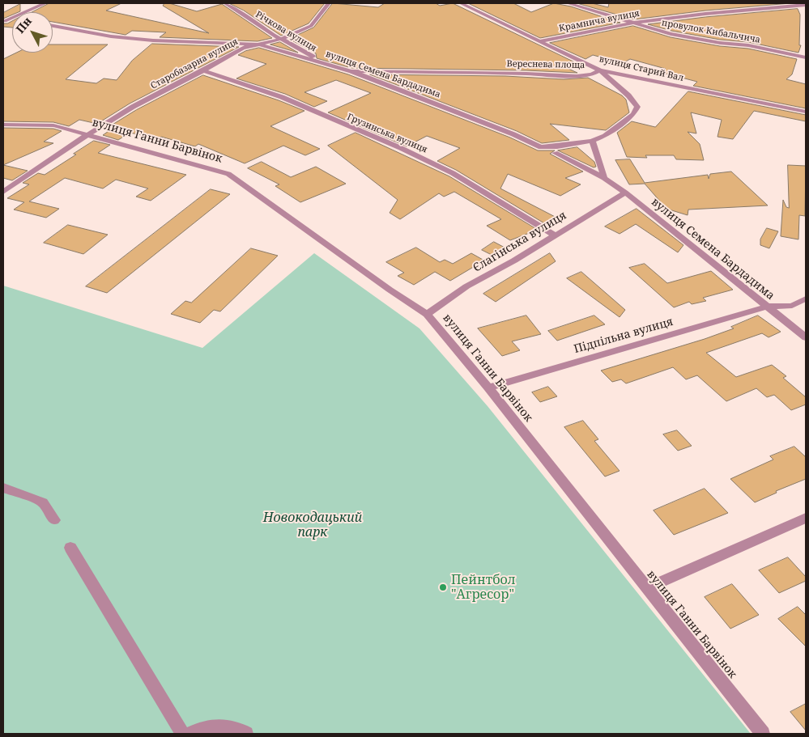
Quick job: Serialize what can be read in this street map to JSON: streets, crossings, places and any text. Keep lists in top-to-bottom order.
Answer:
{
  "streets": {
    "street": [
      "Крамнича вулиця",
      "Річкова вулиця",
      "провулок Кибальчича",
      "Старобазарна вулиця",
      "Вереснева площа",
      "вулиця Старий Вал",
      "вулиця Семена Бардадима",
      "Грузинська вулиця",
      "вулиця Ганни Барвінок",
      "Єлагінська вулиця",
      "Підпільна вулиця"
    ]
  },
  "crossings": [
    ["Крамнича вулиця", "провулок Кибальчича"],
    ["Крамнича вулиця", "вулиця Старий Вал"],
    ["Річкова вулиця", "Старобазарна вулиця"],
    ["Річкова вулиця", "вулиця Семена Бардадима"],
    ["Старобазарна вулиця", "вулиця Семена Бардадима"],
    ["Старобазарна вулиця", "Грузинська вулиця"],
    ["Старобазарна вулиця", "вулиця Ганни Барвінок"],
    ["Вереснева площа", "вулиця Старий Вал"],
    ["Вереснева площа", "вулиця Семена Бардадима"],
    ["вулиця Семена Бардадима", "Єлагінська вулиця"],
    ["вулиця Семена Бардадима", "Підпільна вулиця"],
    ["Грузинська вулиця", "Єлагінська вулиця"],
    ["вулиця Ганни Барвінок", "Єлагінська вулиця"],
    ["вулиця Ганни Барвінок", "Підпільна вулиця"]
  ],
  "parks": ["Новокодацький парк"],
  "places": ["Пейнтбол \"Агресор\""],
  "north": "top left"
}
